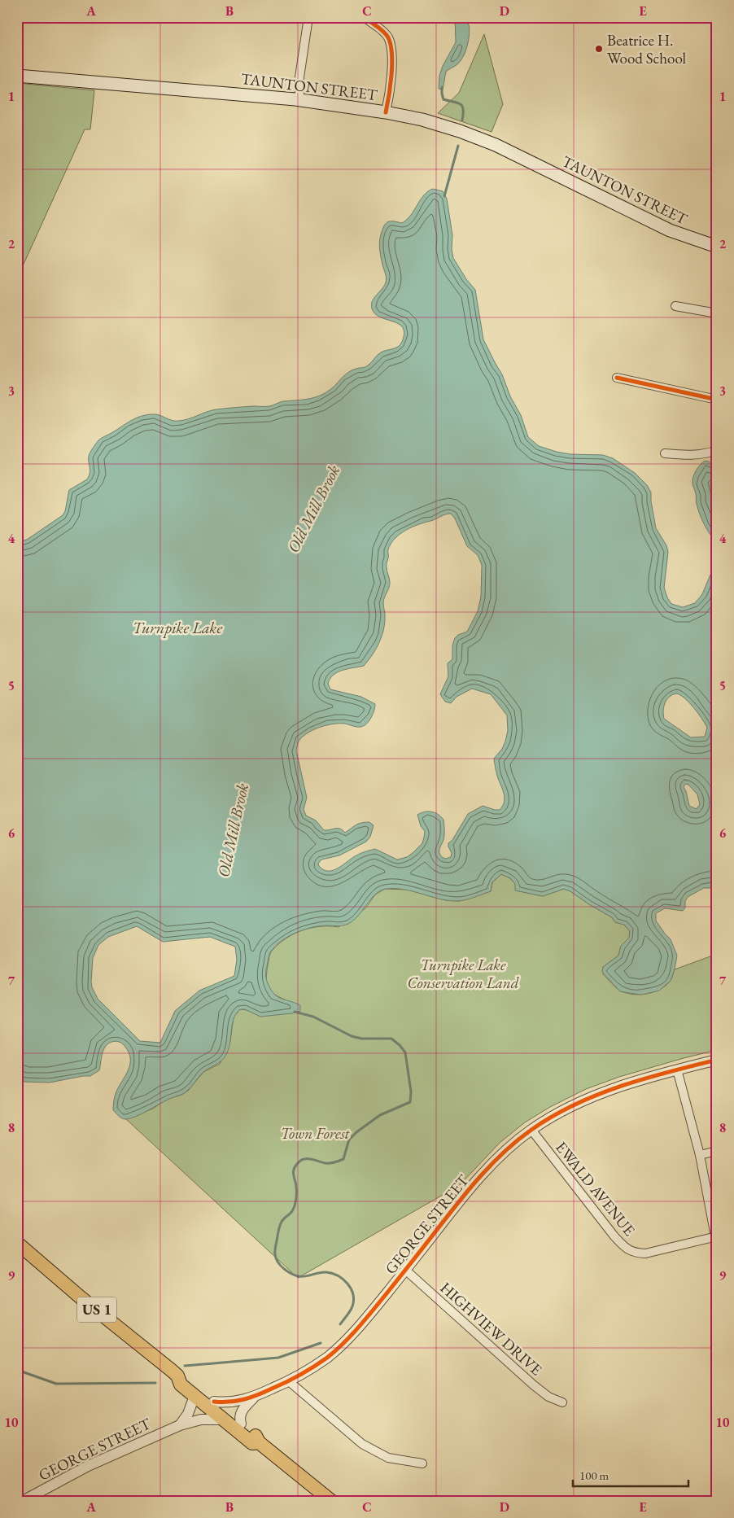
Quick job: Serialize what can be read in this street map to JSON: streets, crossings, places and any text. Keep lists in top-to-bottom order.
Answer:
{
  "streets": {
    "main road": ["TAUNTON STREET", "US 1"],
    "street": ["EWALD AVENUE", "GEORGE STREET", "HIGHVIEW DRIVE"]
  },
  "crossings": [
    ["EWALD AVENUE", "GEORGE STREET"],
    ["GEORGE STREET", "US 1"],
    ["GEORGE STREET", "HIGHVIEW DRIVE"]
  ],
  "water": ["Old Mill Brook", "Turnpike Lake"],
  "parks": ["Turnpike Lake Conservation Land", "Town Forest"],
  "places": ["Beatrice H. Wood School"],
  "scale_bar": "100 m",
  "grid": {
    "columns": [
      "A",
      "B",
      "C",
      "D",
      "E"
    ],
    "rows": [
      "1",
      "2",
      "3",
      "4",
      "5",
      "6",
      "7",
      "8",
      "9",
      "10"
    ]
  }
}
